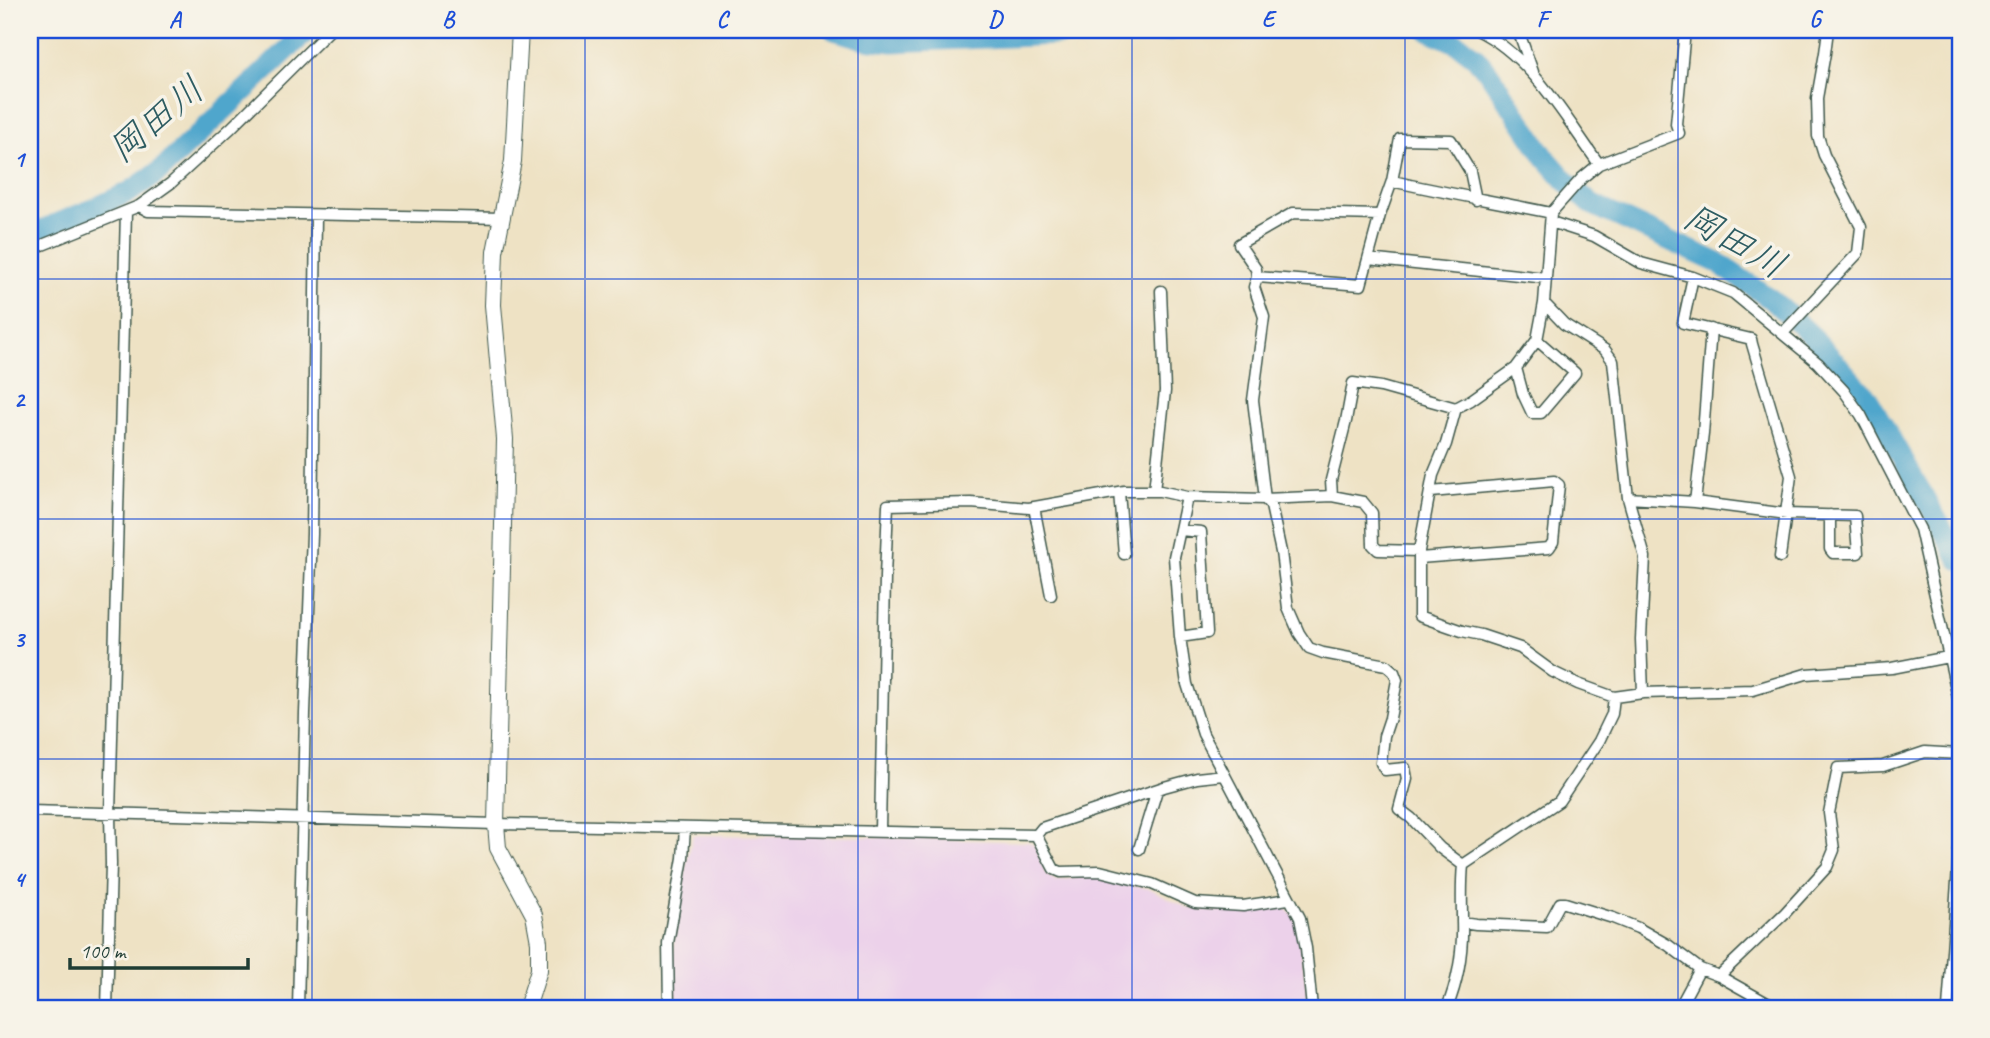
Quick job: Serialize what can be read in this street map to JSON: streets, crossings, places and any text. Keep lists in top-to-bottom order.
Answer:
{
  "water": ["岡田川"],
  "scale_bar": "100 m",
  "grid": {
    "columns": [
      "A",
      "B",
      "C",
      "D",
      "E",
      "F",
      "G"
    ],
    "rows": [
      "1",
      "2",
      "3",
      "4"
    ]
  }
}
